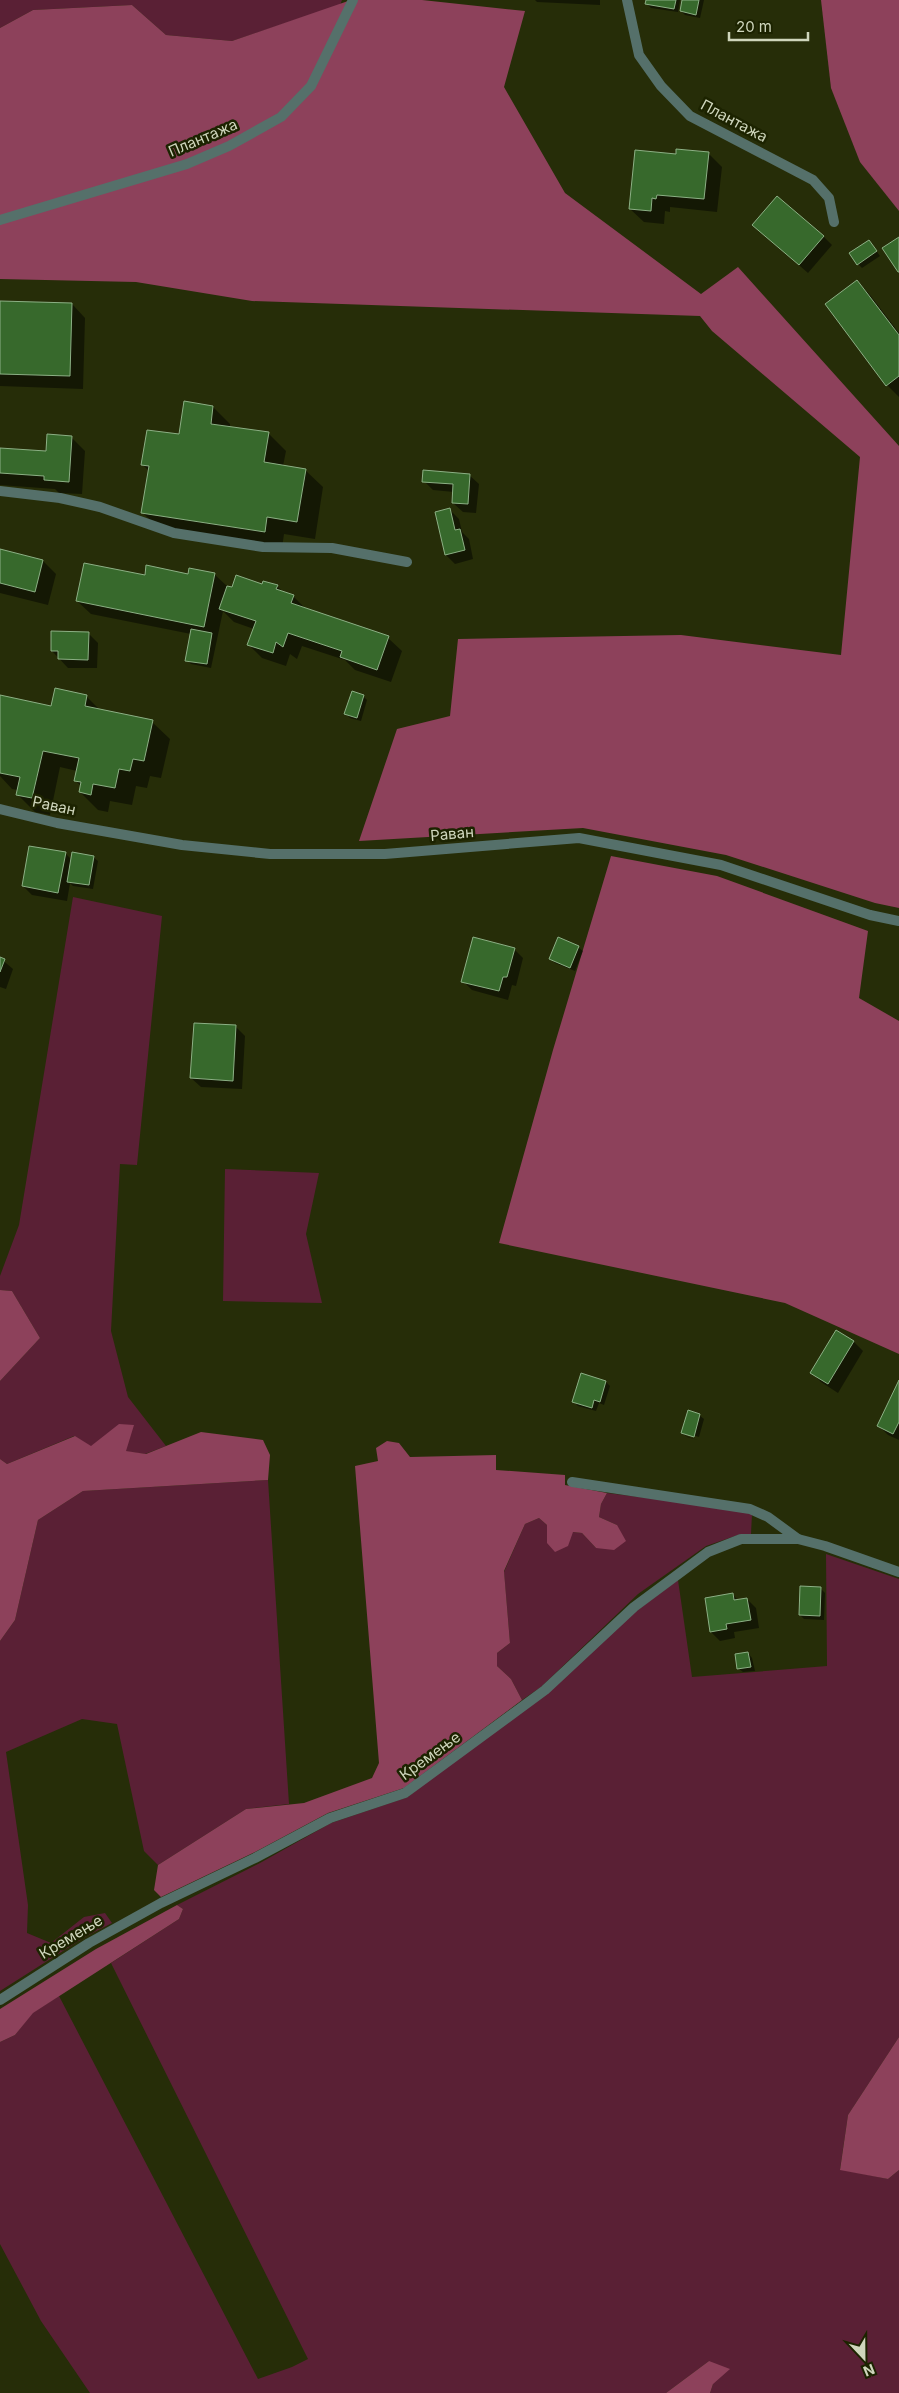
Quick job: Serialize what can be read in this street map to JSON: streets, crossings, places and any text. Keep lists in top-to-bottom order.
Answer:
{
  "streets": {
    "street": ["Плантажа", "Раван", "Кремење"]
  },
  "scale_bar": "20 m",
  "north": "bottom"
}
